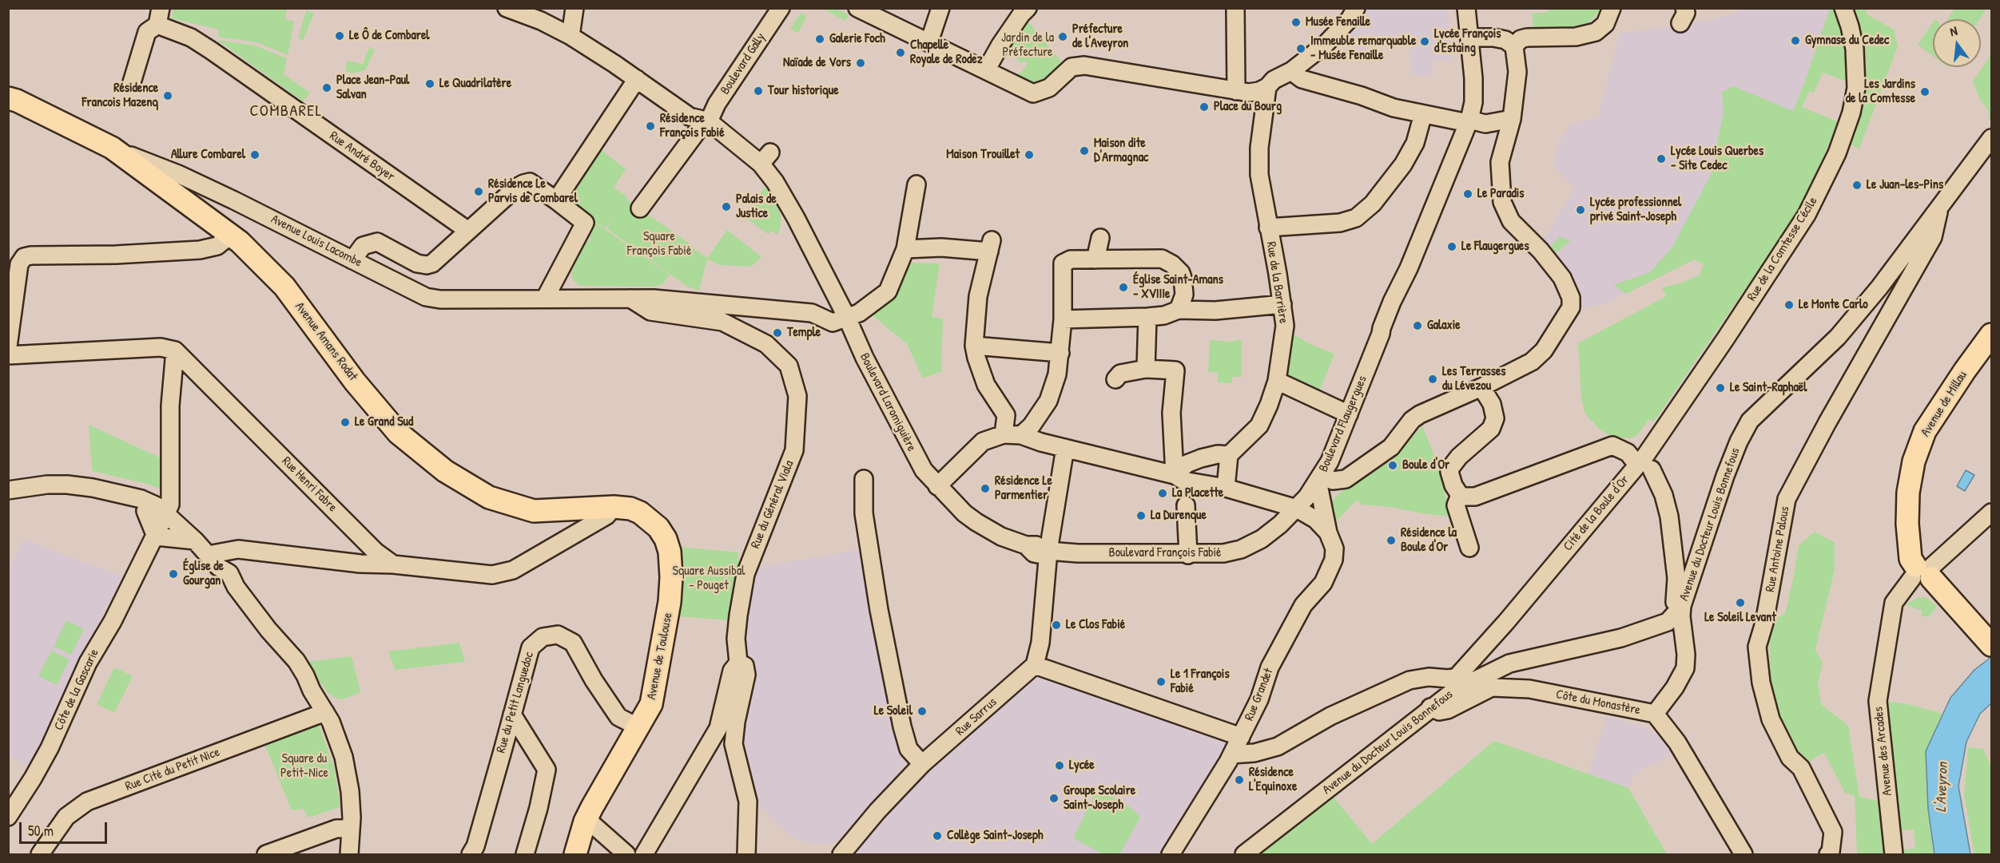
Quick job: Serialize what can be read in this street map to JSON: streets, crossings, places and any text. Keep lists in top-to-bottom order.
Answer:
{
  "streets": {
    "main road": ["Avenue Amans Rodat", "Avenue de Millau", "Avenue de Toulouse"],
    "street": [
      "Boulevard Gally",
      "Rue André Boyer",
      "Avenue Louis Lacombe",
      "Rue de la Comtesse Cécile",
      "Rue de la Barrière",
      "Boulevard Laromiguière",
      "Boulevard Flaugergues",
      "Rue Henri Fabre",
      "Rue du Général Viala",
      "Cité de la Boule d'Or",
      "Avenue du Docteur Louis Bonnefous",
      "Rue Antoine Palous",
      "Boulevard François Fabié",
      "Côte de la Gascarie",
      "Rue Grandet",
      "Rue du Petit Languedoc",
      "Côte du Monastère",
      "Rue Sarrus",
      "Avenue des Arcades",
      "Rue Cité du Petit Nice"
    ]
  },
  "crossings": [
    ["Avenue Louis Lacombe", "Avenue Amans Rodat"],
    ["Avenue Louis Lacombe", "Rue du Général Viala"],
    ["Rue de la Comtesse Cécile", "Cité de la Boule d'Or"],
    ["Avenue Amans Rodat", "Avenue de Toulouse"],
    ["Boulevard Laromiguière", "Boulevard François Fabié"],
    ["Avenue de Millau", "Avenue des Arcades"],
    ["Boulevard Flaugergues", "Boulevard François Fabié"],
    ["Boulevard Flaugergues", "Rue Grandet"],
    ["Rue Henri Fabre", "Côte de la Gascarie"],
    ["Cité de la Boule d'Or", "Avenue du Docteur Louis Bonnefous"],
    ["Avenue du Docteur Louis Bonnefous", "Rue Antoine Palous"],
    ["Avenue du Docteur Louis Bonnefous", "Côte du Monastère"],
    ["Avenue de Toulouse", "Rue du Petit Languedoc"]
  ],
  "districts": ["COMBAREL"],
  "water": ["L'Aveyron"],
  "parks": [
    "Jardin de la Préfecture",
    "Square François Fabié",
    "Square Aussibal - Pouget",
    "Square du Petit-Nice"
  ],
  "places": [
    "Musée Fenaille",
    "Le Ô de Combarel",
    "Préfecture de l'Aveyron",
    "Galerie Foch",
    "Gymnase du Cedec",
    "Lycée François d'Estaing",
    "Immeuble remarquable - Musée Fenaille",
    "Chapelle Royale de Rodez",
    "Naïade de Vors",
    "Le Quadrilatère",
    "Place Jean-Paul Salvan",
    "Tour historique",
    "Les Jardins de la Comtesse",
    "Résidence Francois Mazenq",
    "Place du Bourg",
    "Résidence François Fabié",
    "Maison dite D'Armagnac",
    "Allure Combarel",
    "Maison Trouillet",
    "Lycée Louis Querbes - Site Cedec",
    "Le Juan-les-Pins",
    "Résidence Le Parvis de Combarel",
    "Le Paradis",
    "Palais de Justice",
    "Lycée professionnel privé Saint-Joseph",
    "Le Flaugergues",
    "Église Saint-Amans - XVIIIe",
    "Le Monte Carlo",
    "Galaxie",
    "Temple",
    "Les Terrasses du Lévezou",
    "Le Saint-Raphaël",
    "Le Grand Sud",
    "Boule d'Or",
    "Résidence Le Parmentier",
    "La Placette",
    "La Durenque",
    "Résidence la Boule d'Or",
    "Église de Gourgan",
    "Le Soleil Levant",
    "Le Clos Fabié",
    "Le 1 François Fabié",
    "Le Soleil",
    "Lycée",
    "Résidence L'Equinoxe",
    "Groupe Scolaire Saint-Joseph",
    "Collège Saint-Joseph"
  ],
  "scale_bar": "50 m",
  "north": "top"
}
